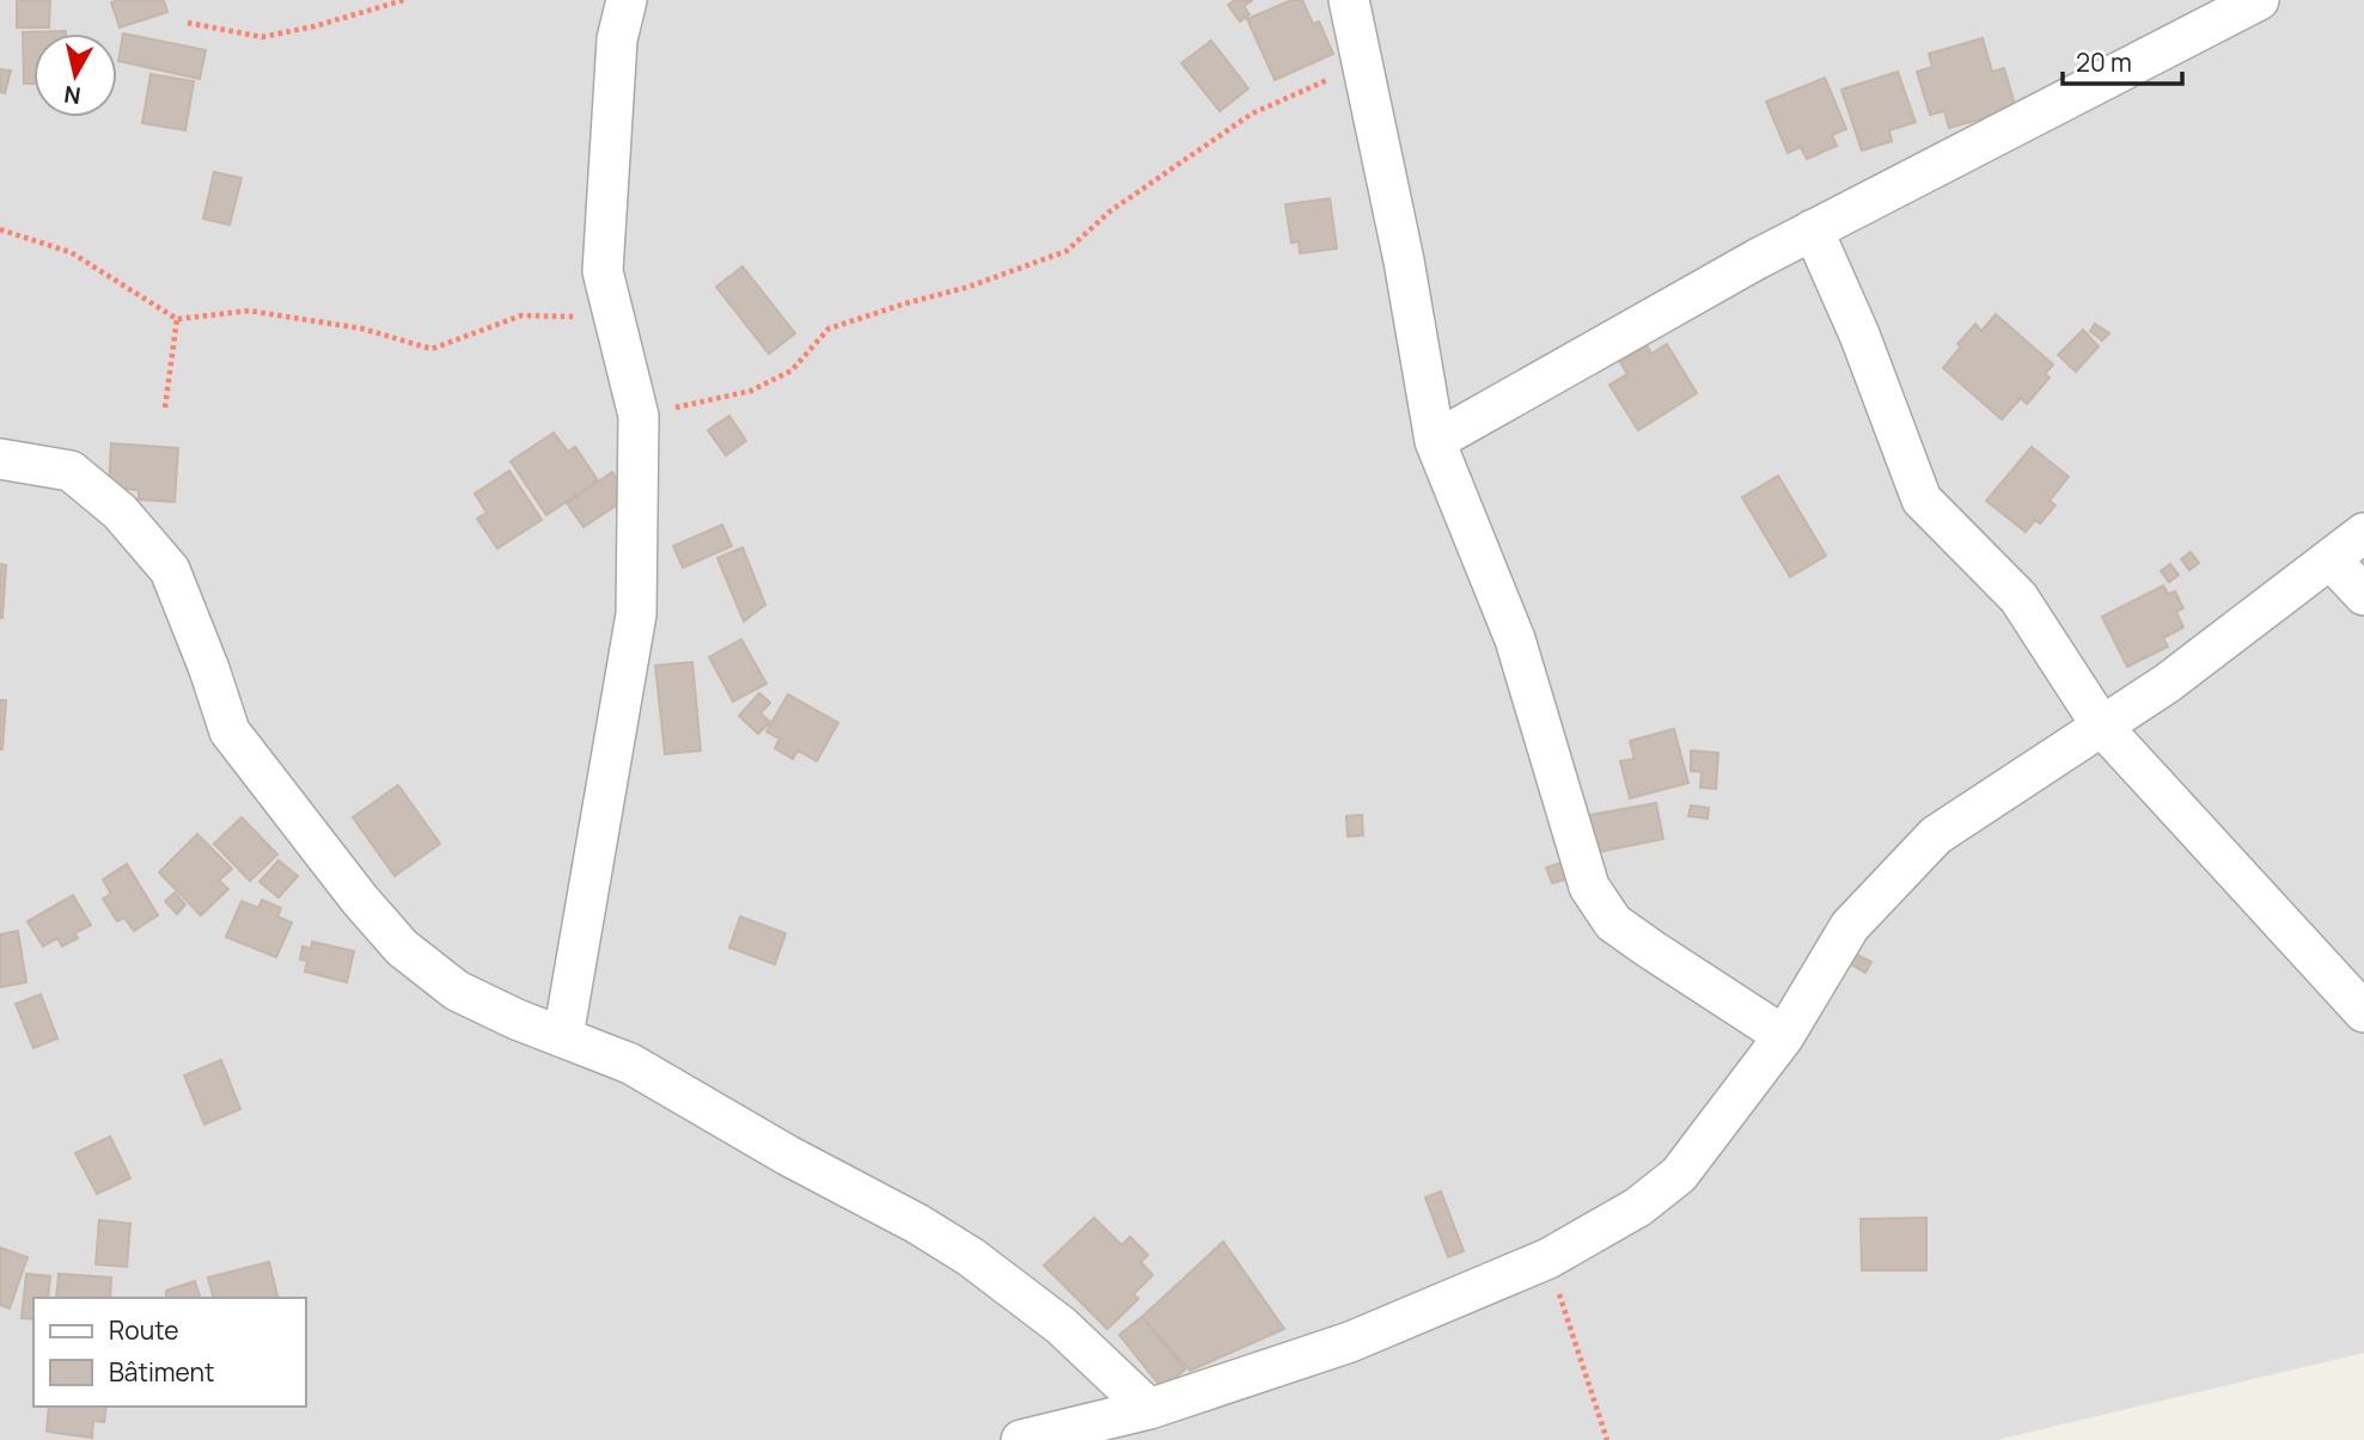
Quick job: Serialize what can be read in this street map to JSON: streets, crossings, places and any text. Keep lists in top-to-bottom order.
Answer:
{
  "legend": ["Route", "Bâtiment"],
  "scale_bar": "20 m",
  "north": "bottom"
}
